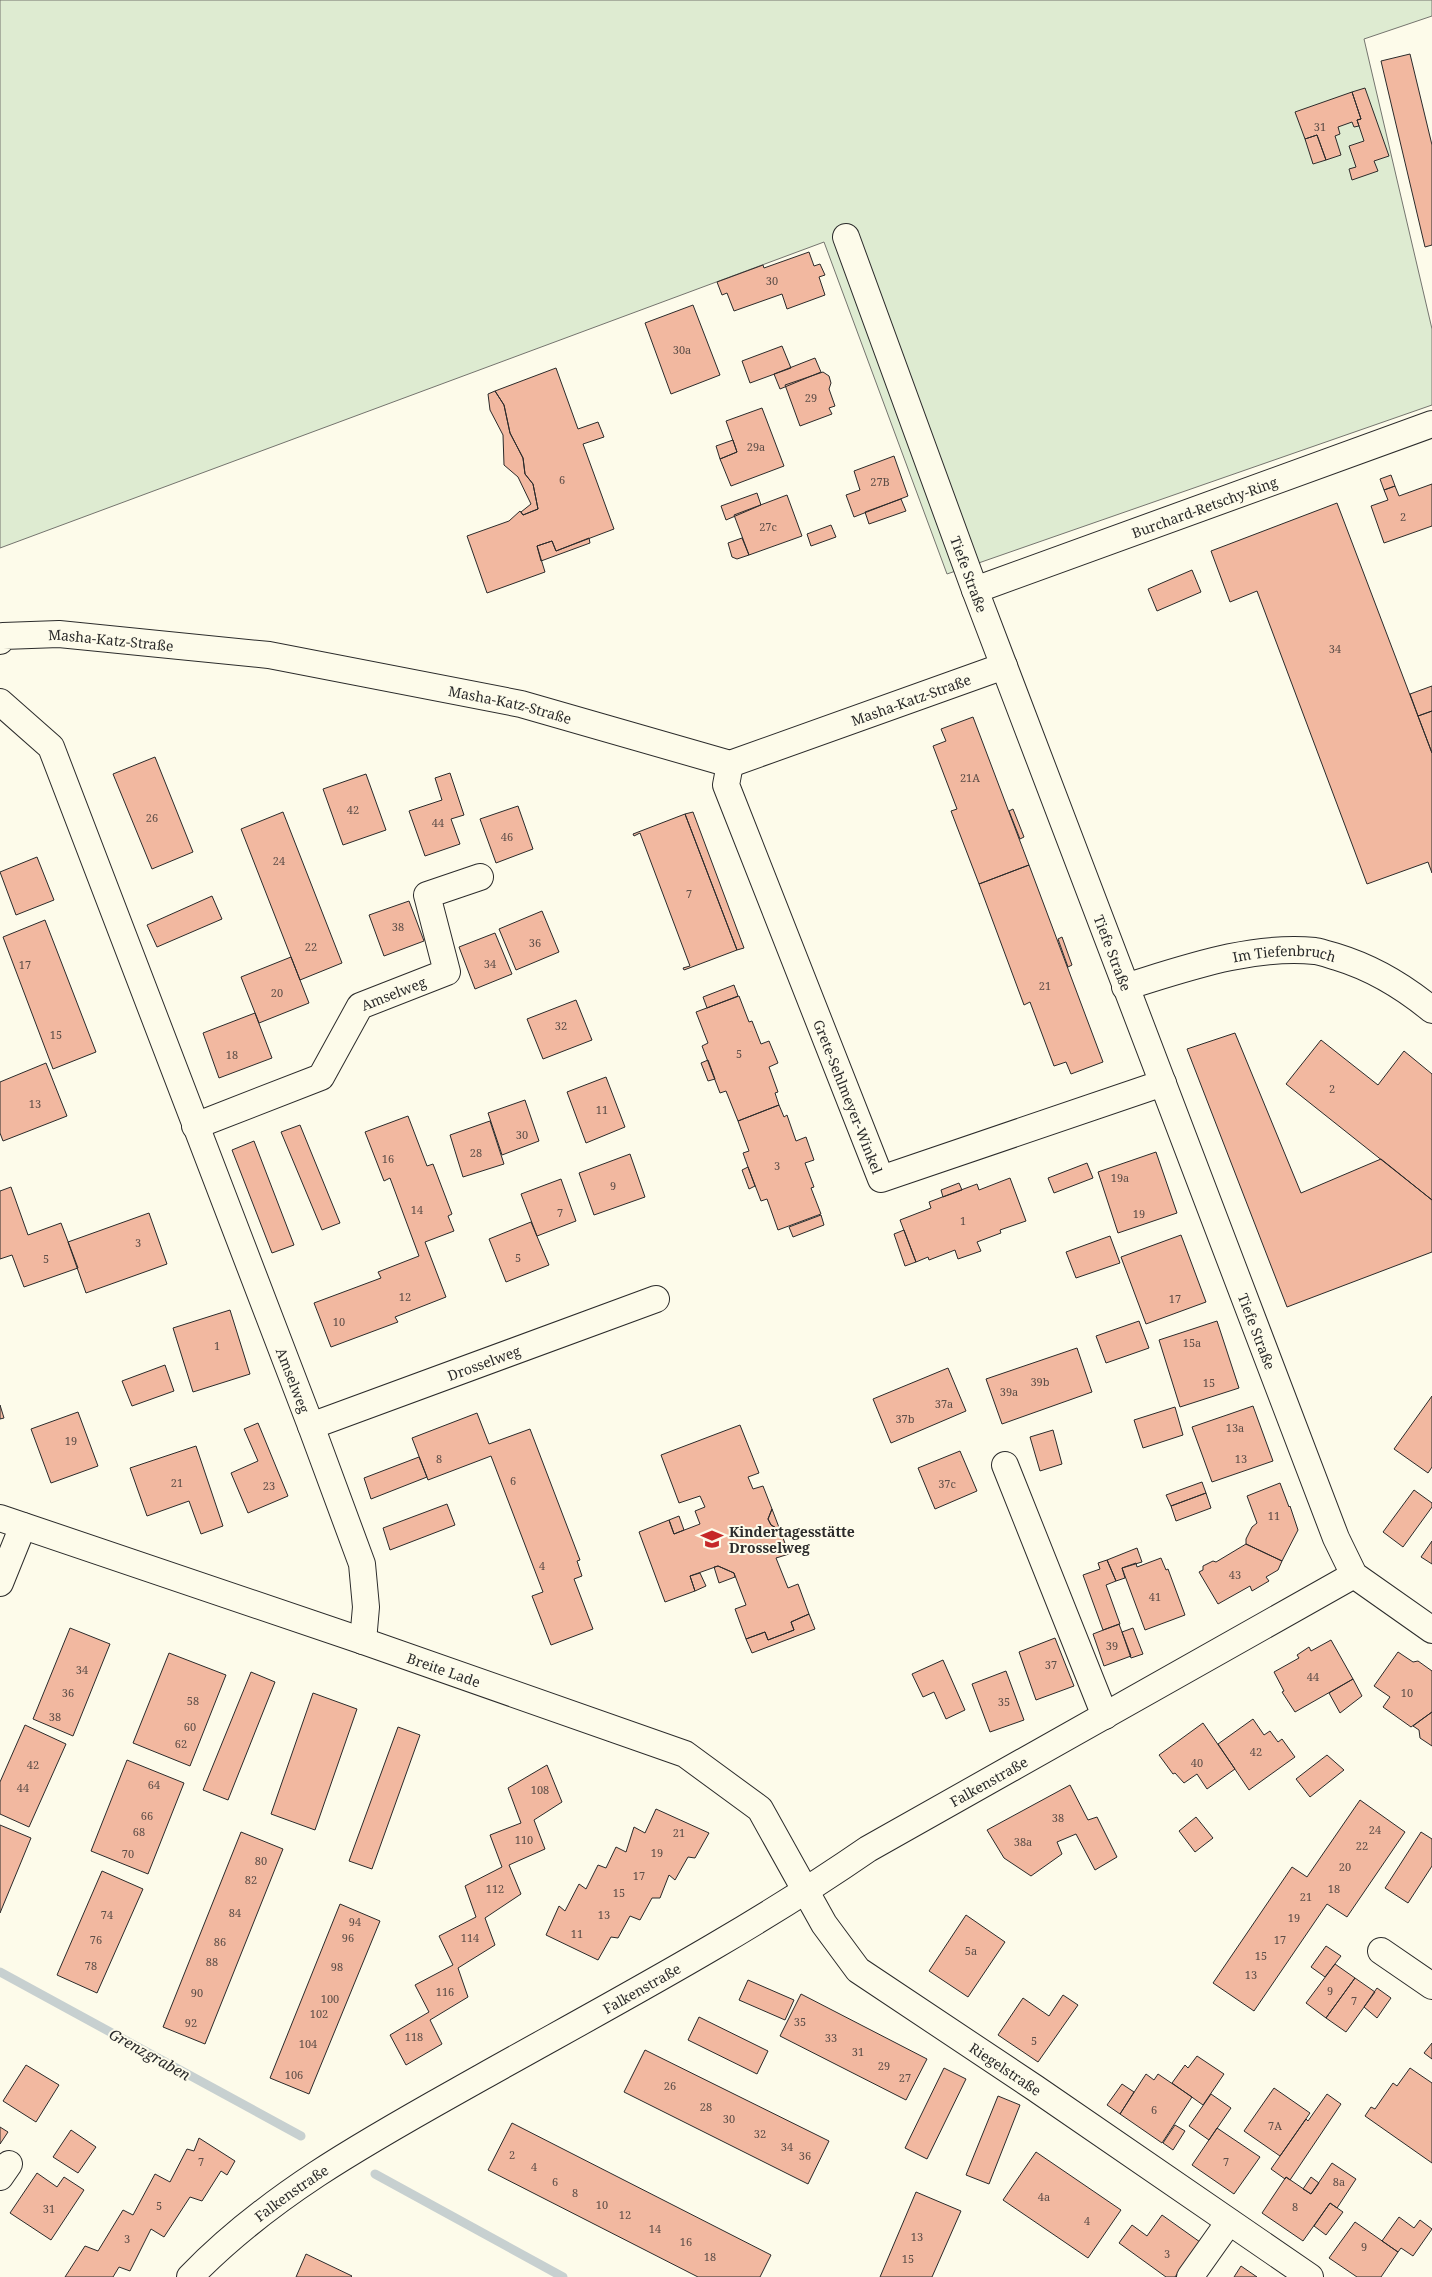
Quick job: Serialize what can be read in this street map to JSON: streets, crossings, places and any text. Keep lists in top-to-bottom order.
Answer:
{
  "streets": {
    "street": [
      "Burchard-Retschy-Ring",
      "Tiefe Straße",
      "Masha-Katz-Straße",
      "Im Tiefenbruch",
      "Amselweg",
      "Grete-Sehlmeyer-Winkel",
      "Drosselweg",
      "Breite Lade",
      "Falkenstraße",
      "Riegelstraße"
    ]
  },
  "crossings": [
    ["Burchard-Retschy-Ring", "Tiefe Straße"],
    ["Tiefe Straße", "Masha-Katz-Straße"],
    ["Tiefe Straße", "Im Tiefenbruch"],
    ["Tiefe Straße", "Grete-Sehlmeyer-Winkel"],
    ["Tiefe Straße", "Falkenstraße"],
    ["Masha-Katz-Straße", "Grete-Sehlmeyer-Winkel"],
    ["Amselweg", "Drosselweg"],
    ["Amselweg", "Breite Lade"],
    ["Breite Lade", "Falkenstraße"],
    ["Breite Lade", "Riegelstraße"],
    ["Falkenstraße", "Riegelstraße"]
  ],
  "water": ["Grenzgraben"],
  "places": {
    "school or university": ["Kindertagesstätte Drosselweg"]
  },
  "house_numbers": [
    "31",
    "30",
    "30a",
    "29",
    "29a",
    "6",
    "27B",
    "2",
    "27c",
    "34",
    "21A",
    "42",
    "26",
    "44",
    "46",
    "24",
    "7",
    "38",
    "36",
    "22",
    "34",
    "17",
    "21",
    "20",
    "32",
    "15",
    "5",
    "18",
    "2",
    "13",
    "11",
    "30",
    "28",
    "16",
    "3",
    "19a",
    "9",
    "14",
    "7",
    "19",
    "1",
    "3",
    "5",
    "5",
    "12",
    "17",
    "10",
    "15a",
    "1",
    "39b",
    "15",
    "39a",
    "37a",
    "37b",
    "13a",
    "19",
    "8",
    "13",
    "6",
    "21",
    "37c",
    "23",
    "11",
    "4",
    "43",
    "41",
    "39",
    "37",
    "34",
    "44",
    "36",
    "10",
    "58",
    "35",
    "38",
    "60",
    "62",
    "42",
    "40",
    "42",
    "64",
    "44",
    "108",
    "66",
    "38",
    "24",
    "68",
    "21",
    "110",
    "38a",
    "22",
    "19",
    "70",
    "80",
    "20",
    "17",
    "82",
    "112",
    "18",
    "15",
    "21",
    "84",
    "74",
    "13",
    "19",
    "94",
    "11",
    "96",
    "114",
    "76",
    "17",
    "86",
    "5a",
    "15",
    "88",
    "78",
    "98",
    "13",
    "9",
    "116",
    "90",
    "100",
    "7",
    "102",
    "35",
    "92",
    "118",
    "33",
    "5",
    "104",
    "31",
    "29",
    "106",
    "27",
    "26",
    "28",
    "6",
    "30",
    "7A",
    "32",
    "34",
    "2",
    "36",
    "7",
    "7",
    "4",
    "6",
    "8a",
    "8",
    "4a",
    "10",
    "5",
    "8",
    "31",
    "12",
    "4",
    "14",
    "13",
    "3",
    "16",
    "9",
    "3",
    "18",
    "15"
  ]
}
